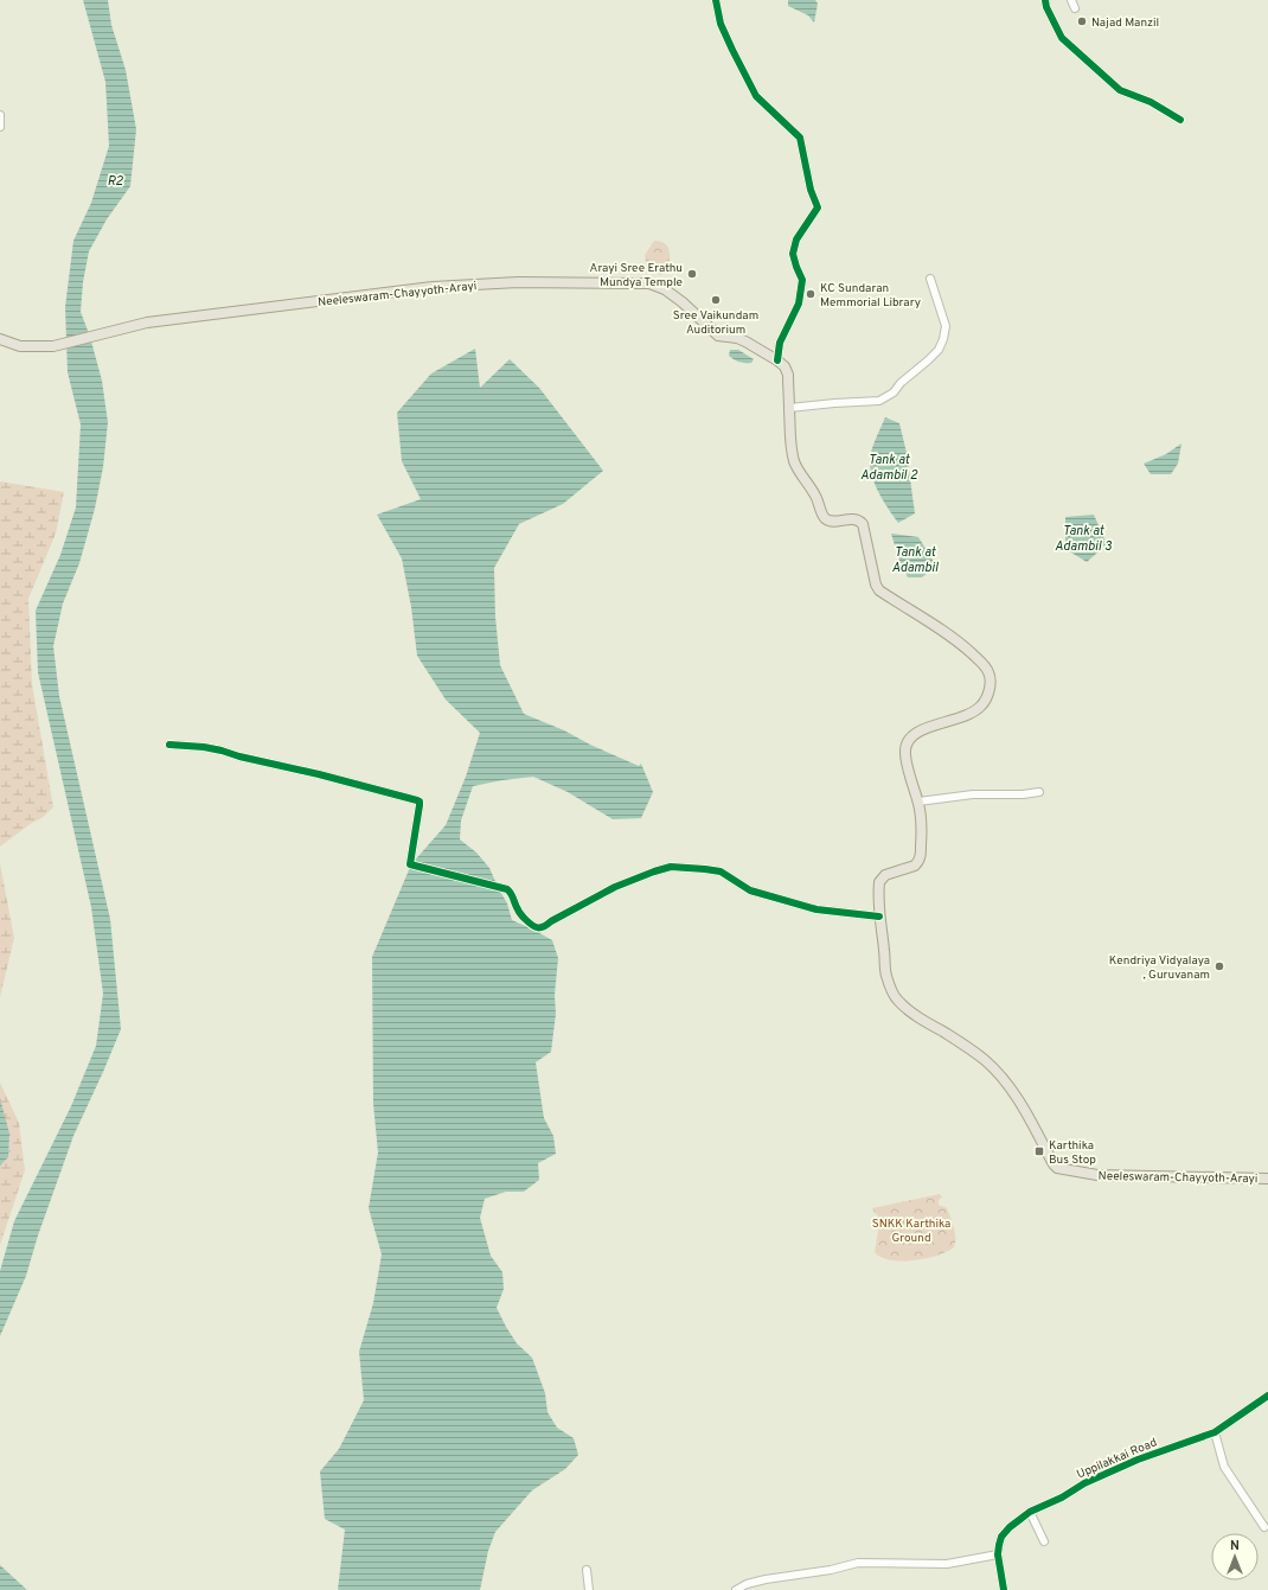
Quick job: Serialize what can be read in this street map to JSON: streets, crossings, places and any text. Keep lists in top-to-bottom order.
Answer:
{
  "streets": {
    "main road": ["Neeleswaram-Chayyoth-Arayi"],
    "street": ["Uppilakkai Road"]
  },
  "water": [
    "R2",
    "Tank at Adambil 2",
    "Tank at Adambil 3",
    "Tank at Adambil"
  ],
  "parks": ["SNKK Karthika Ground"],
  "places": {
    "other": [
      "Najad Manzil",
      "Arayi Sree Erathu Mundya Temple",
      "KC Sundaran Memmorial Library",
      "Sree Vaikundam Auditorium",
      "Kendriya Vidyalaya , Guruvanam"
    ],
    "transit": ["Karthika Bus Stop"]
  },
  "north": "top"
}
